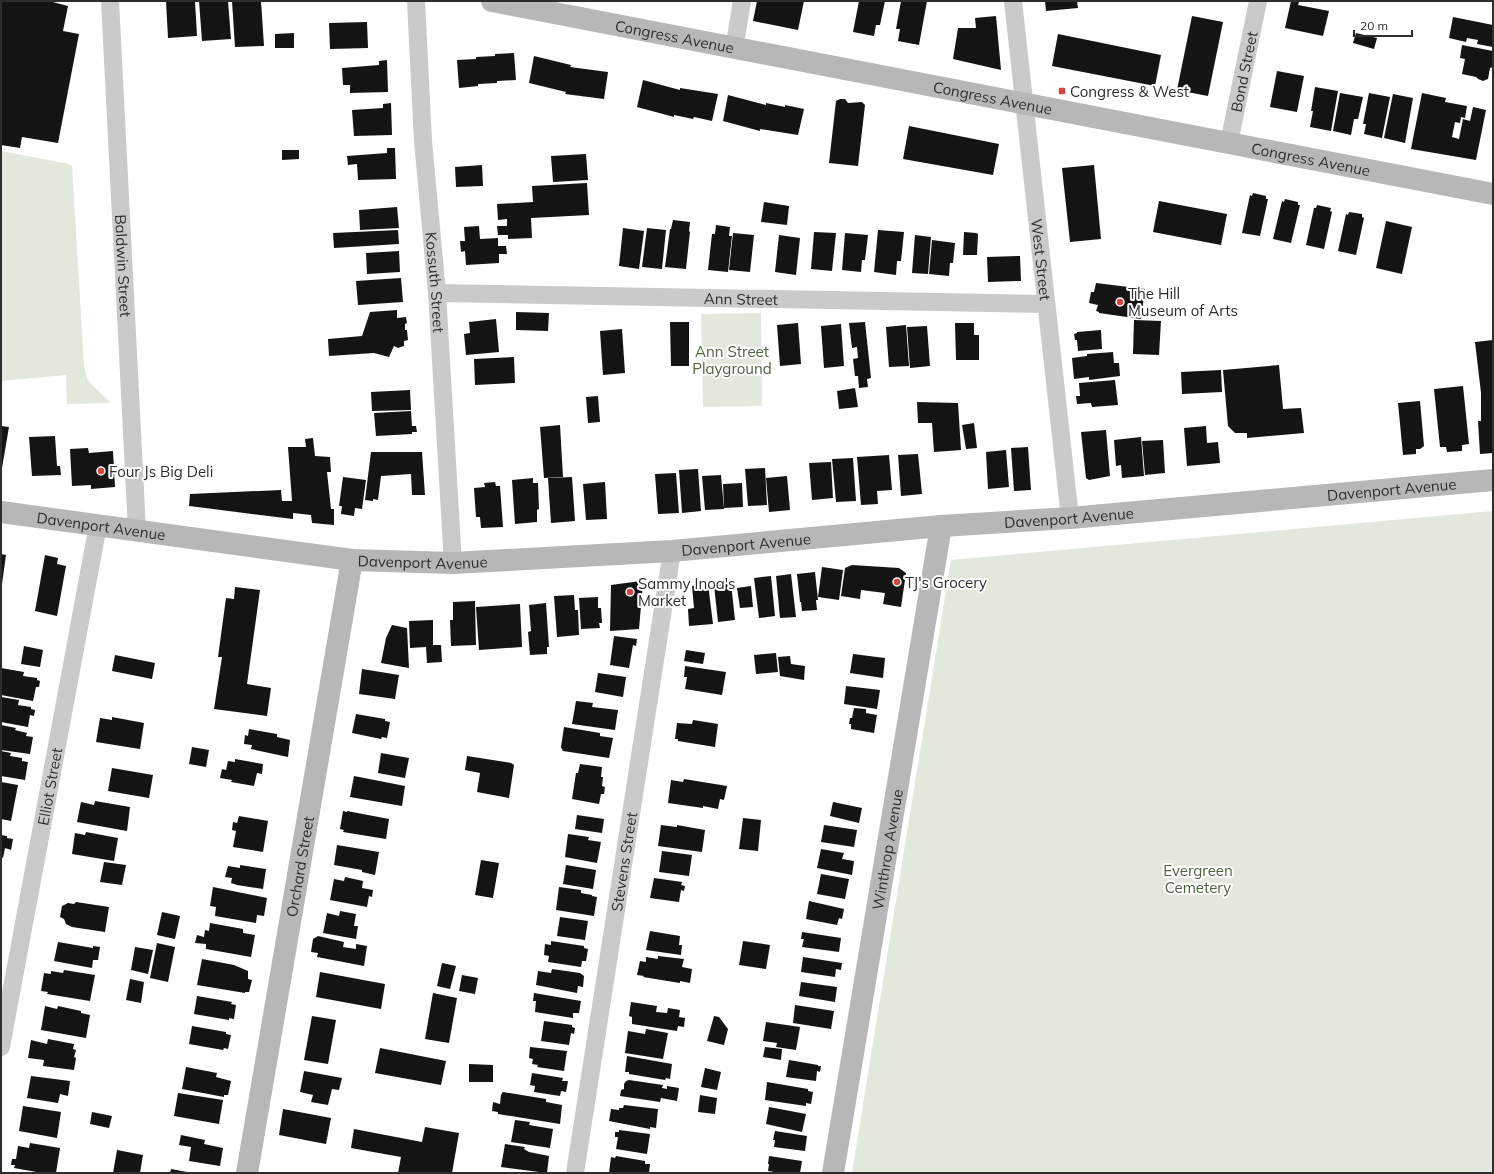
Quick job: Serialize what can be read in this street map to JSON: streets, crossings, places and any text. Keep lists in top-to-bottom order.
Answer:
{
  "streets": {
    "main road": [
      "Congress Avenue",
      "Davenport Avenue",
      "Winthrop Avenue",
      "Orchard Street"
    ],
    "street": [
      "Bond Street",
      "West Street",
      "Baldwin Street",
      "Kossuth Street",
      "Ann Street",
      "Elliot Street",
      "Stevens Street"
    ]
  },
  "crossings": [
    ["Congress Avenue", "Bond Street"],
    ["Congress Avenue", "West Street"],
    ["West Street", "Ann Street"],
    ["West Street", "Davenport Avenue"],
    ["Baldwin Street", "Davenport Avenue"],
    ["Kossuth Street", "Ann Street"],
    ["Kossuth Street", "Davenport Avenue"],
    ["Davenport Avenue", "Elliot Street"],
    ["Davenport Avenue", "Winthrop Avenue"],
    ["Davenport Avenue", "Stevens Street"],
    ["Davenport Avenue", "Orchard Street"]
  ],
  "parks": ["Ann Street Playground", "Evergreen Cemetery"],
  "places": {
    "transit": ["Congress & West"],
    "other": [
      "The Hill Museum of Arts",
      "Four Js Big Deli",
      "TJ's Grocery",
      "Sammy Inoa's Market"
    ]
  },
  "scale_bar": "20 m"
}
